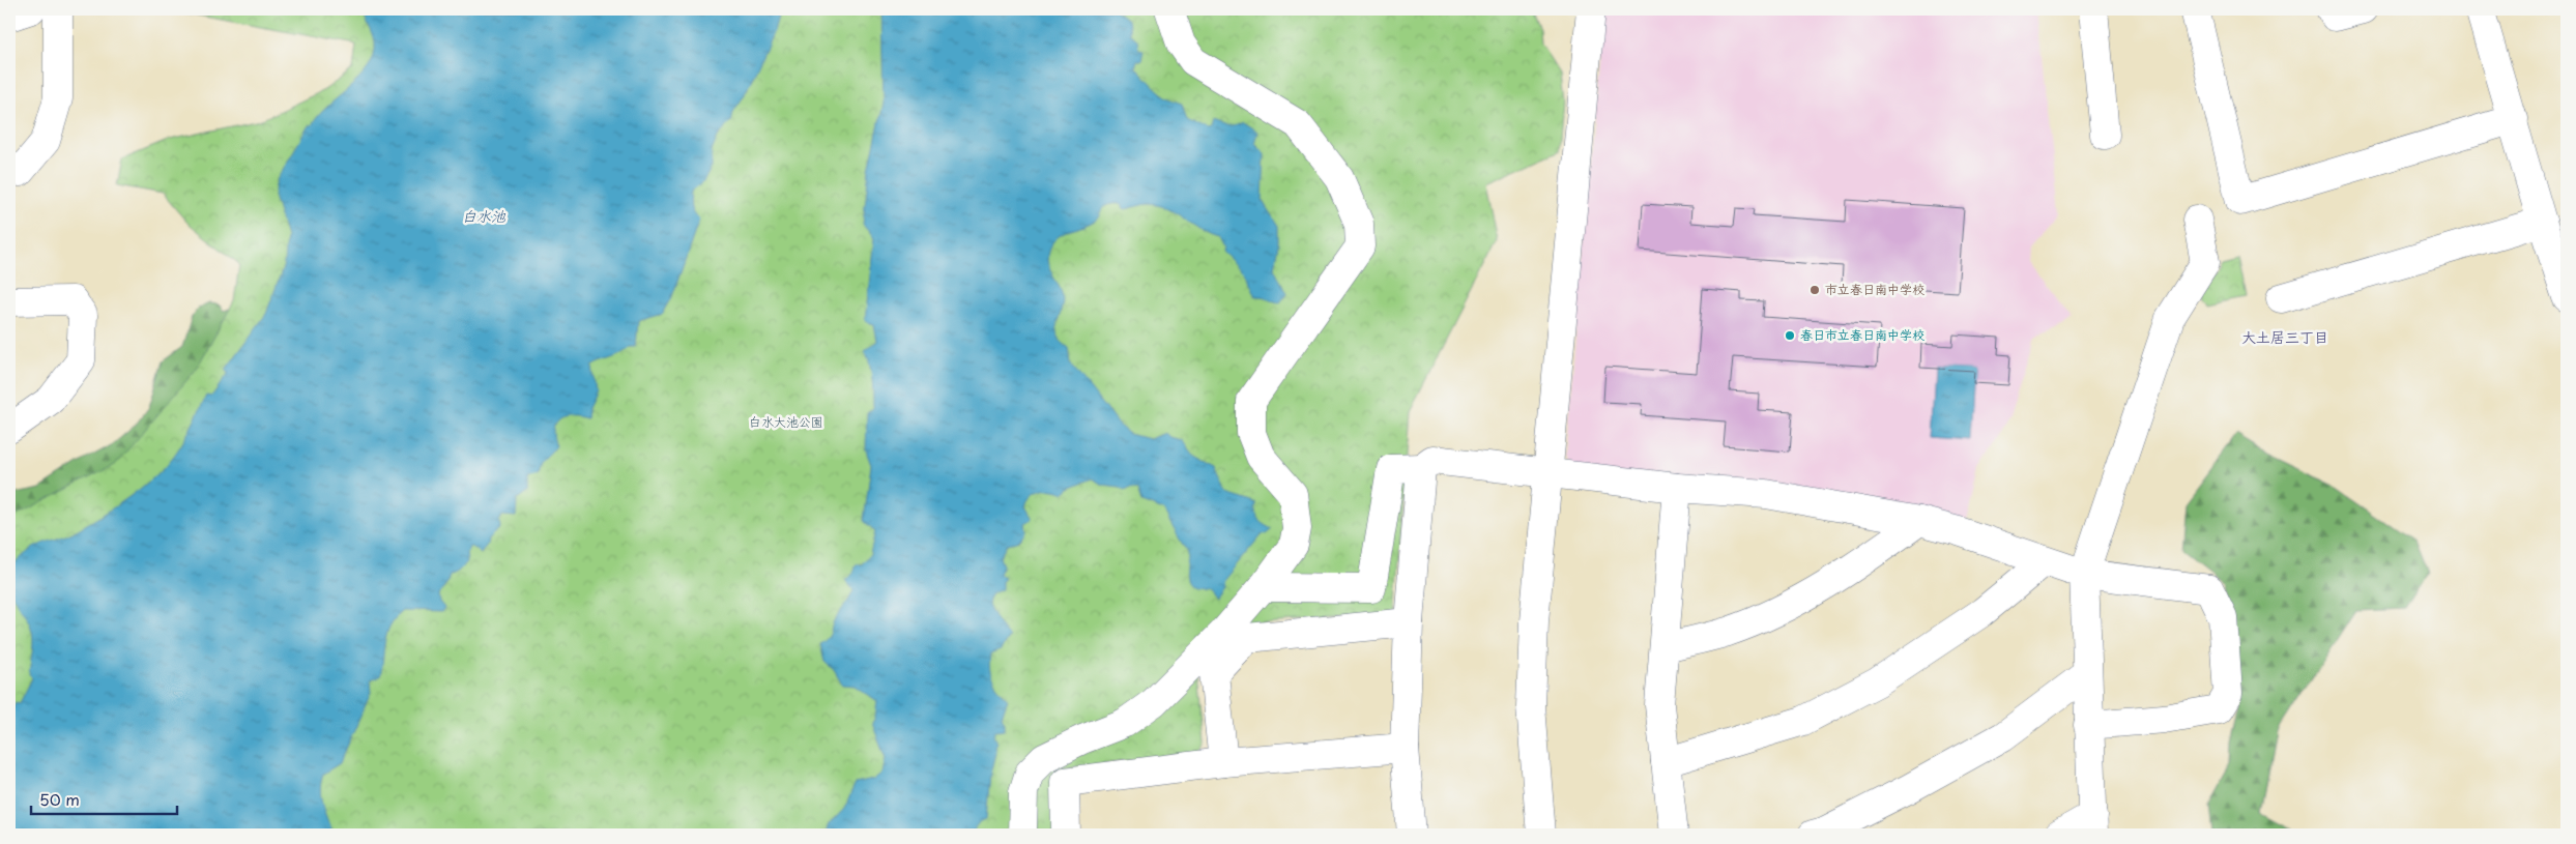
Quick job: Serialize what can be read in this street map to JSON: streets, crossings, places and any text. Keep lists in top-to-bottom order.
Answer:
{
  "districts": ["大土居三丁目"],
  "water": ["白水池"],
  "parks": ["白水大池公園"],
  "places": ["市立春日南中学校", "春日市立春日南中学校"],
  "scale_bar": "50 m"
}
